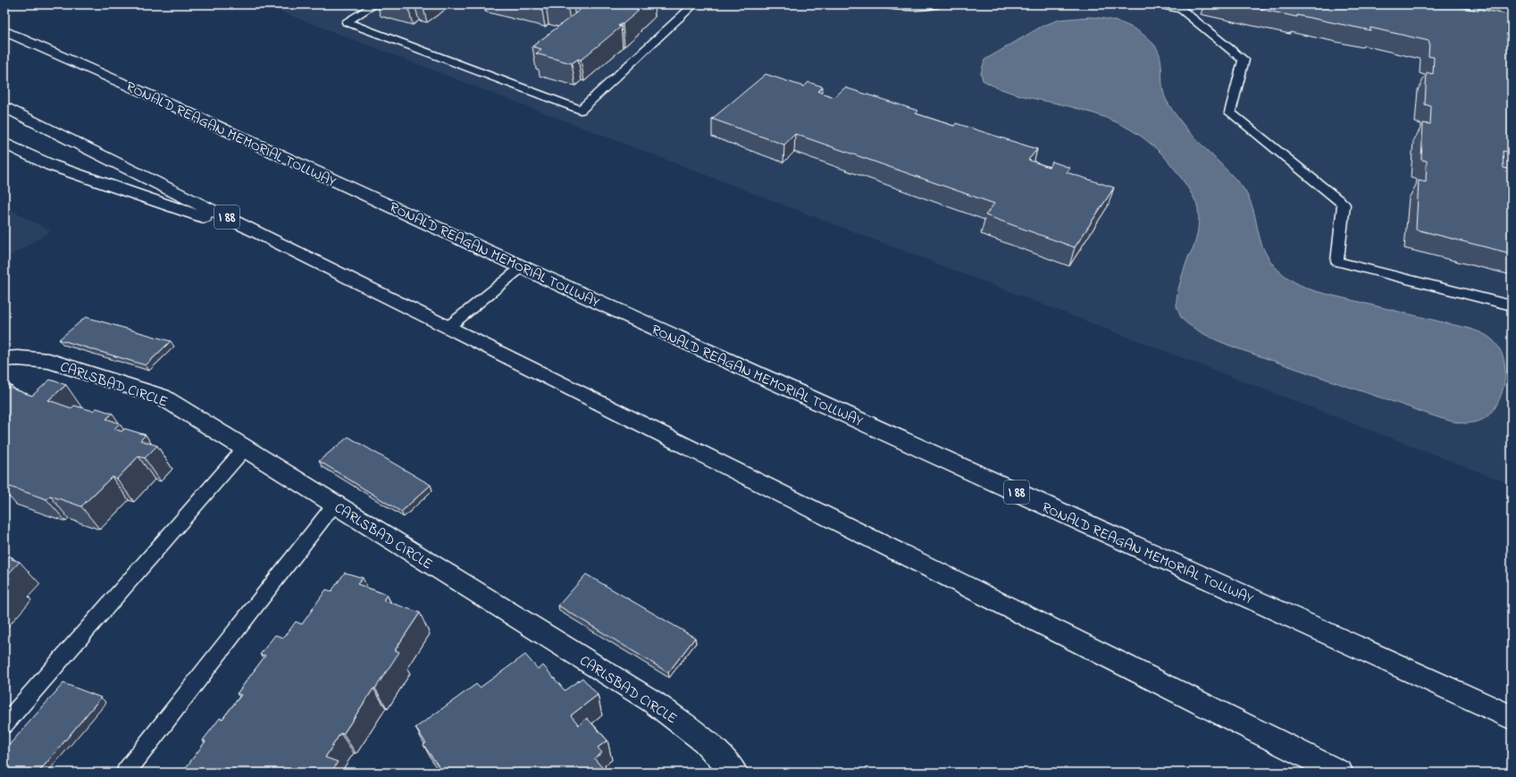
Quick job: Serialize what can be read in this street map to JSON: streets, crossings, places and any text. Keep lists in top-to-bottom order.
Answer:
{
  "streets": {
    "main road": ["RONALD REAGAN MEMORIAL TOLLWAY", "I 88", "CARLSBAD CIRCLE"]
  }
}
